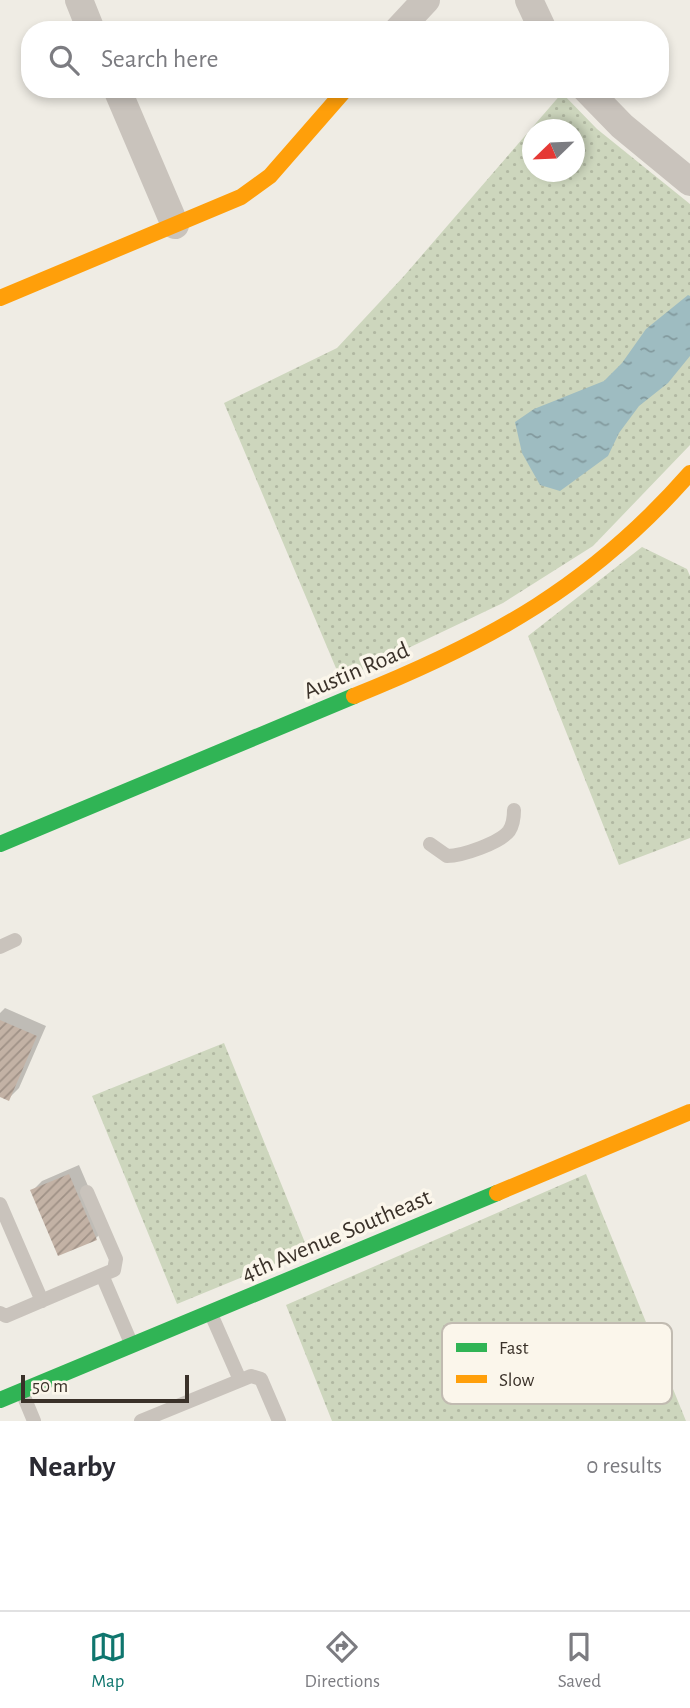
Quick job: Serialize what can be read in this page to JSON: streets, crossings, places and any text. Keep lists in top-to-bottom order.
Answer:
{
  "streets": {
    "street": ["Austin Road", "4th Avenue Southeast"]
  },
  "legend": ["Fast", "Slow"],
  "scale_bar": "50 m",
  "north": "bottom left",
  "page": {
    "search": "Search here",
    "scale": "50 m",
    "heading": ["Nearby", "0 results"],
    "nav": ["Map", "Directions", "Saved"]
  }
}
